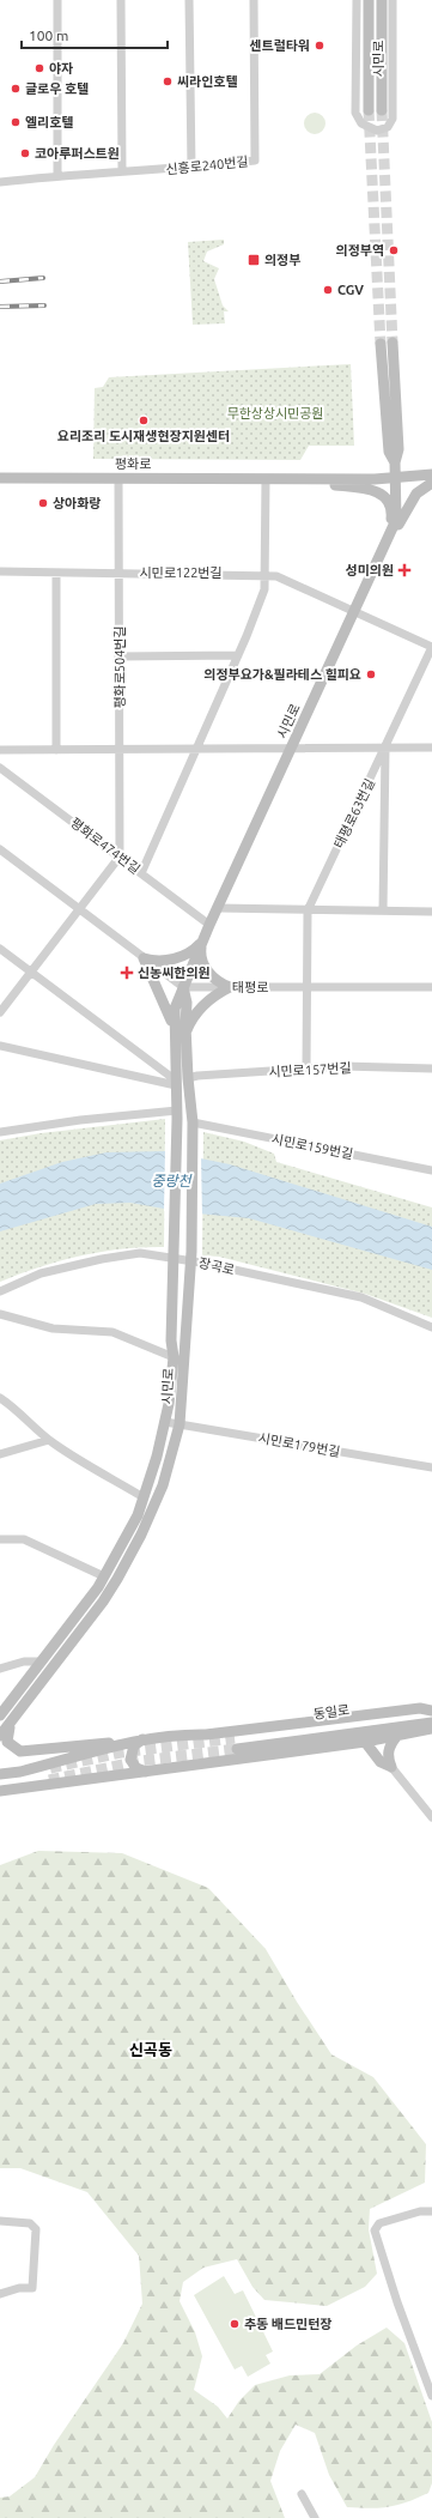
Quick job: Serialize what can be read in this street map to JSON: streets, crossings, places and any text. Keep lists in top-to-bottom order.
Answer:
{
  "streets": {
    "street": [
      "시민로",
      "신흥로240번길",
      "평화로",
      "시민로122번길",
      "평화로504번길",
      "태평로63번길",
      "평화로474번길",
      "태평로",
      "시민로157번길",
      "시민로159번길",
      "장곡로",
      "시민로179번길",
      "동일로"
    ]
  },
  "crossings": [
    ["시민로", "평화로"],
    ["시민로", "시민로122번길"],
    ["시민로", "평화로474번길"],
    ["시민로", "태평로"],
    ["시민로", "시민로157번길"],
    ["시민로", "시민로159번길"],
    ["시민로", "장곡로"],
    ["시민로", "시민로179번길"],
    ["평화로", "평화로504번길"],
    ["시민로122번길", "평화로504번길"],
    ["시민로122번길", "태평로63번길"],
    ["평화로504번길", "평화로474번길"],
    ["태평로63번길", "태평로"],
    ["태평로63번길", "시민로157번길"]
  ],
  "districts": ["신곡동"],
  "water": ["중랑천"],
  "parks": ["무한상상시민공원"],
  "places": {
    "other": [
      "센트럴타워",
      "야자",
      "씨라인호텔",
      "글로우 호텔",
      "엘리호텔",
      "코아루퍼스트원",
      "의정부역",
      "CGV",
      "요리조리 도시재생현장지원센터",
      "상아화랑",
      "의정부요가&필라테스 힐피요",
      "추동 배드민턴장"
    ],
    "transit": ["의정부"],
    "health": ["성미의원", "신농씨한의원"]
  },
  "scale_bar": "100 m"
}
